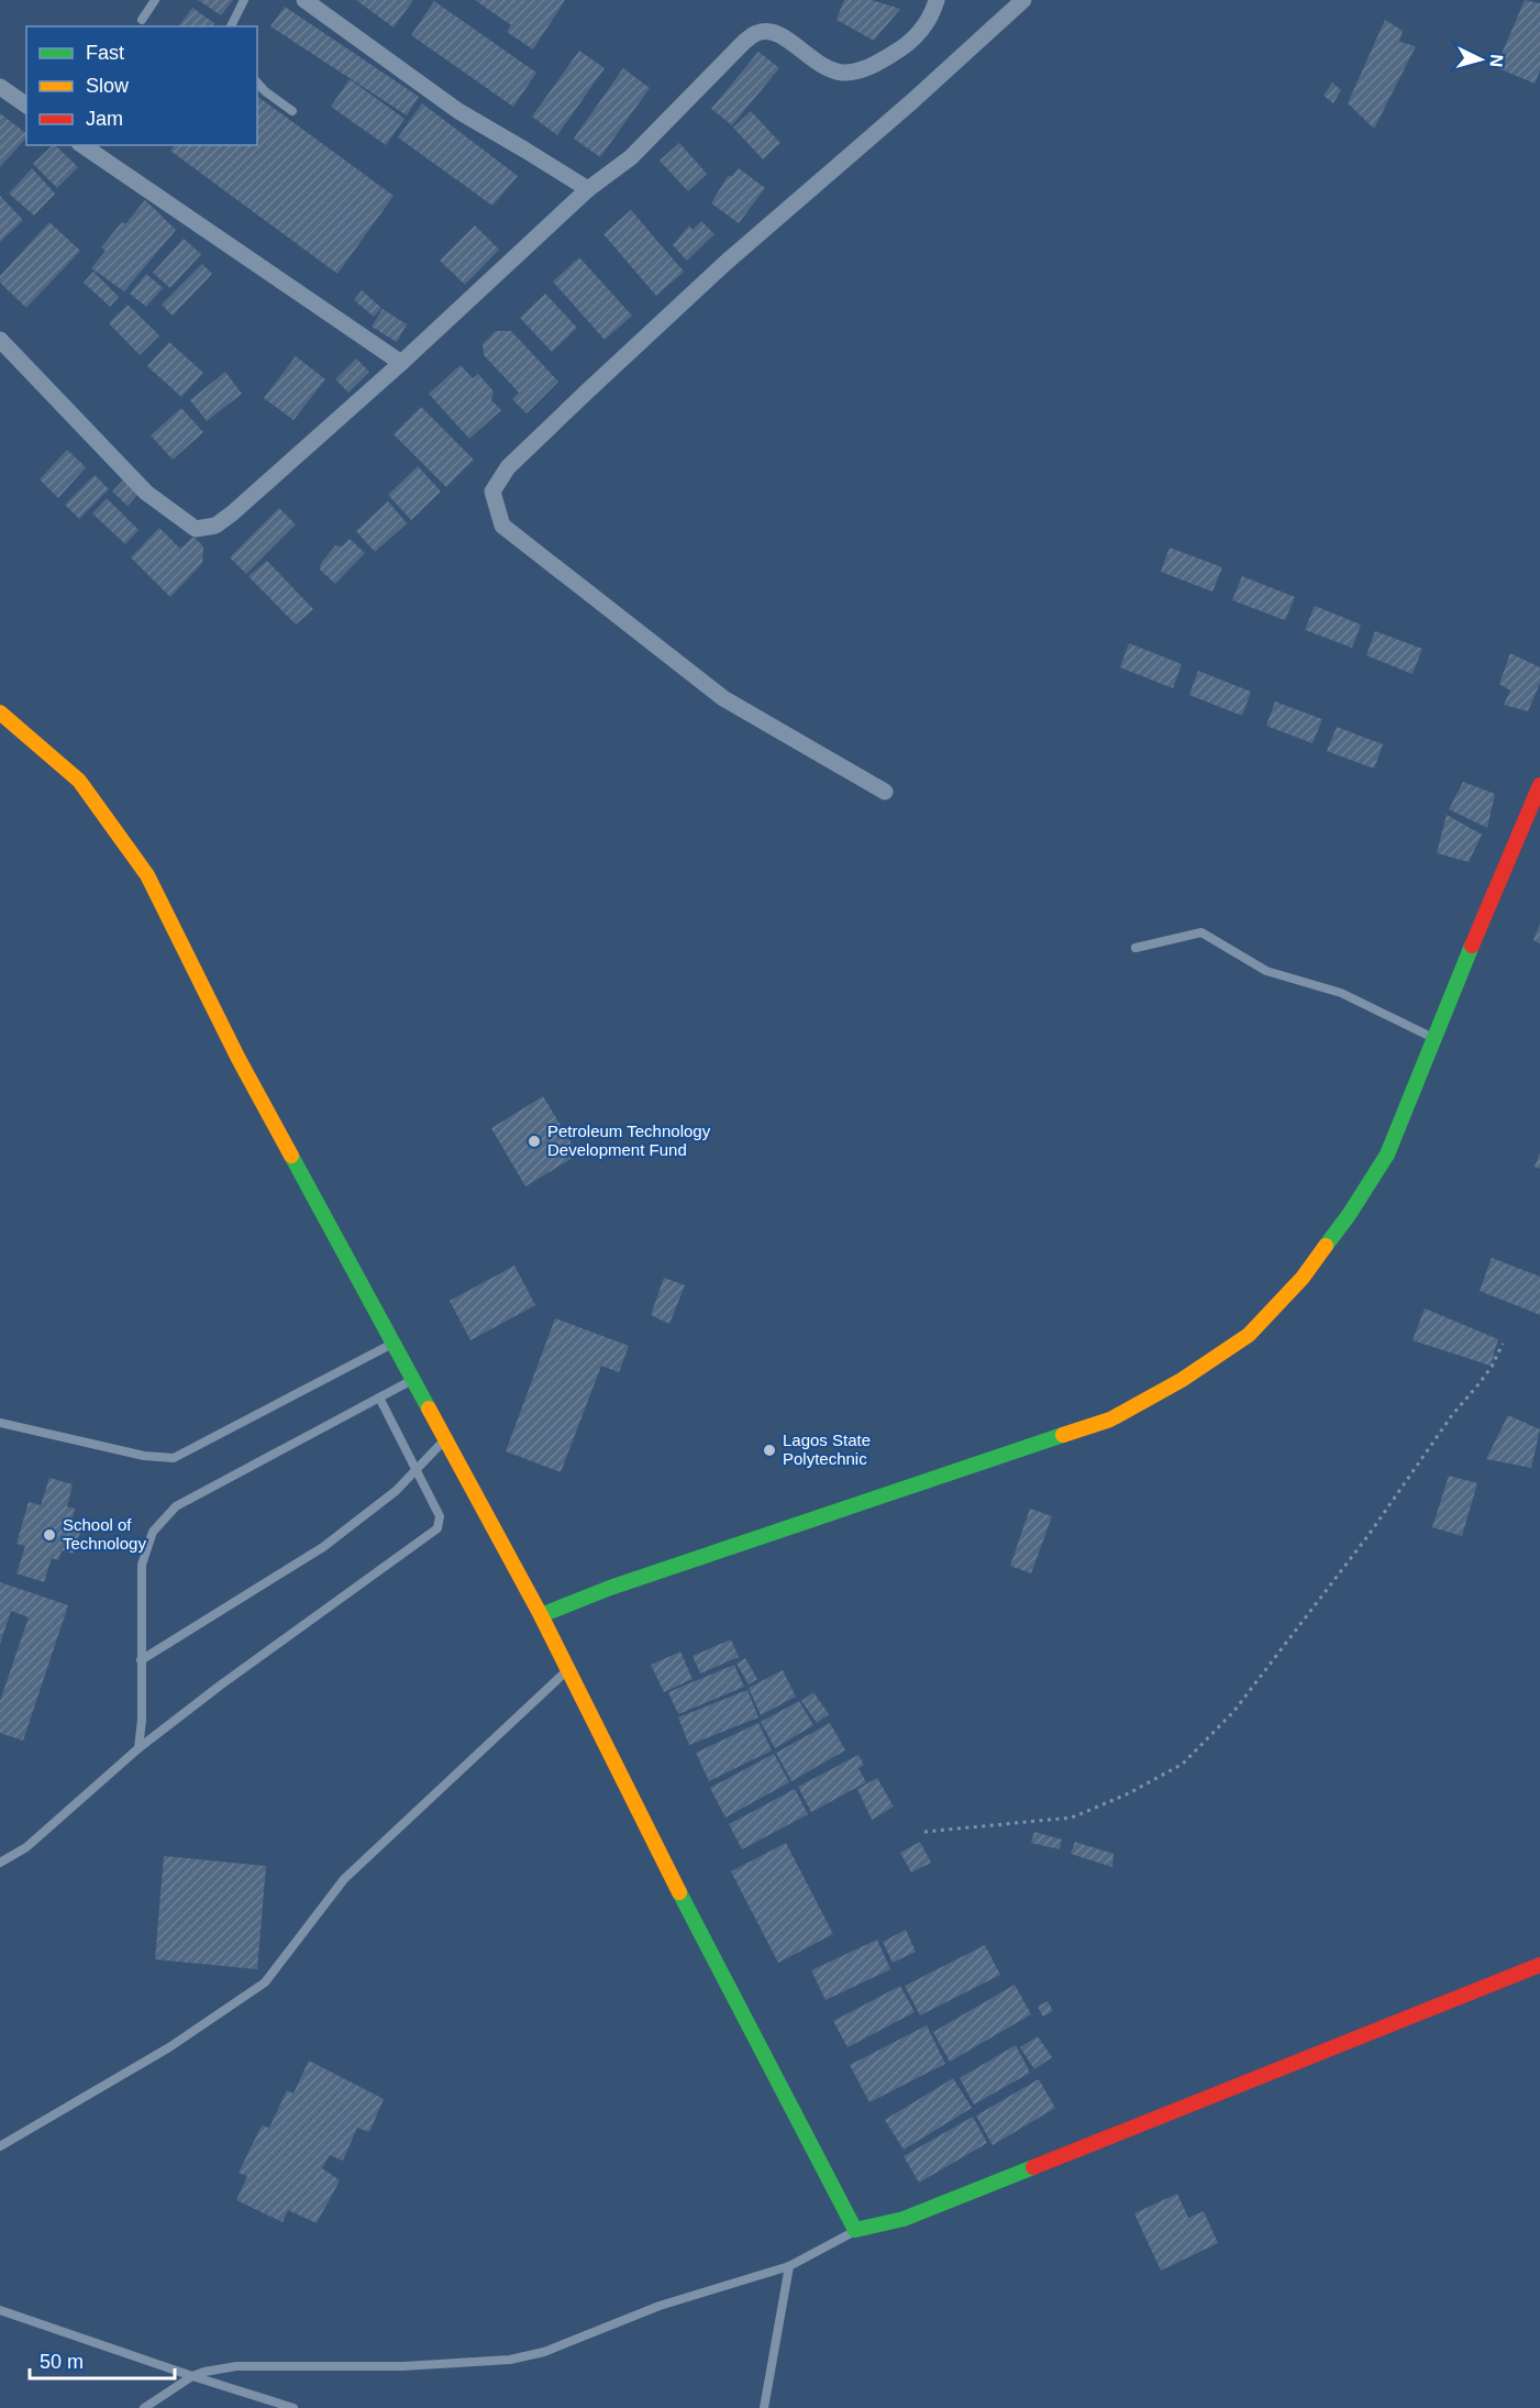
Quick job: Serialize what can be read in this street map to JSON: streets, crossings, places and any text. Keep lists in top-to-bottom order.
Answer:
{
  "places": ["Petroleum Technology Development Fund", "Lagos State Polytechnic", "School of Technology"],
  "legend": ["Fast", "Slow", "Jam"],
  "scale_bar": "50 m",
  "north": "right"
}
